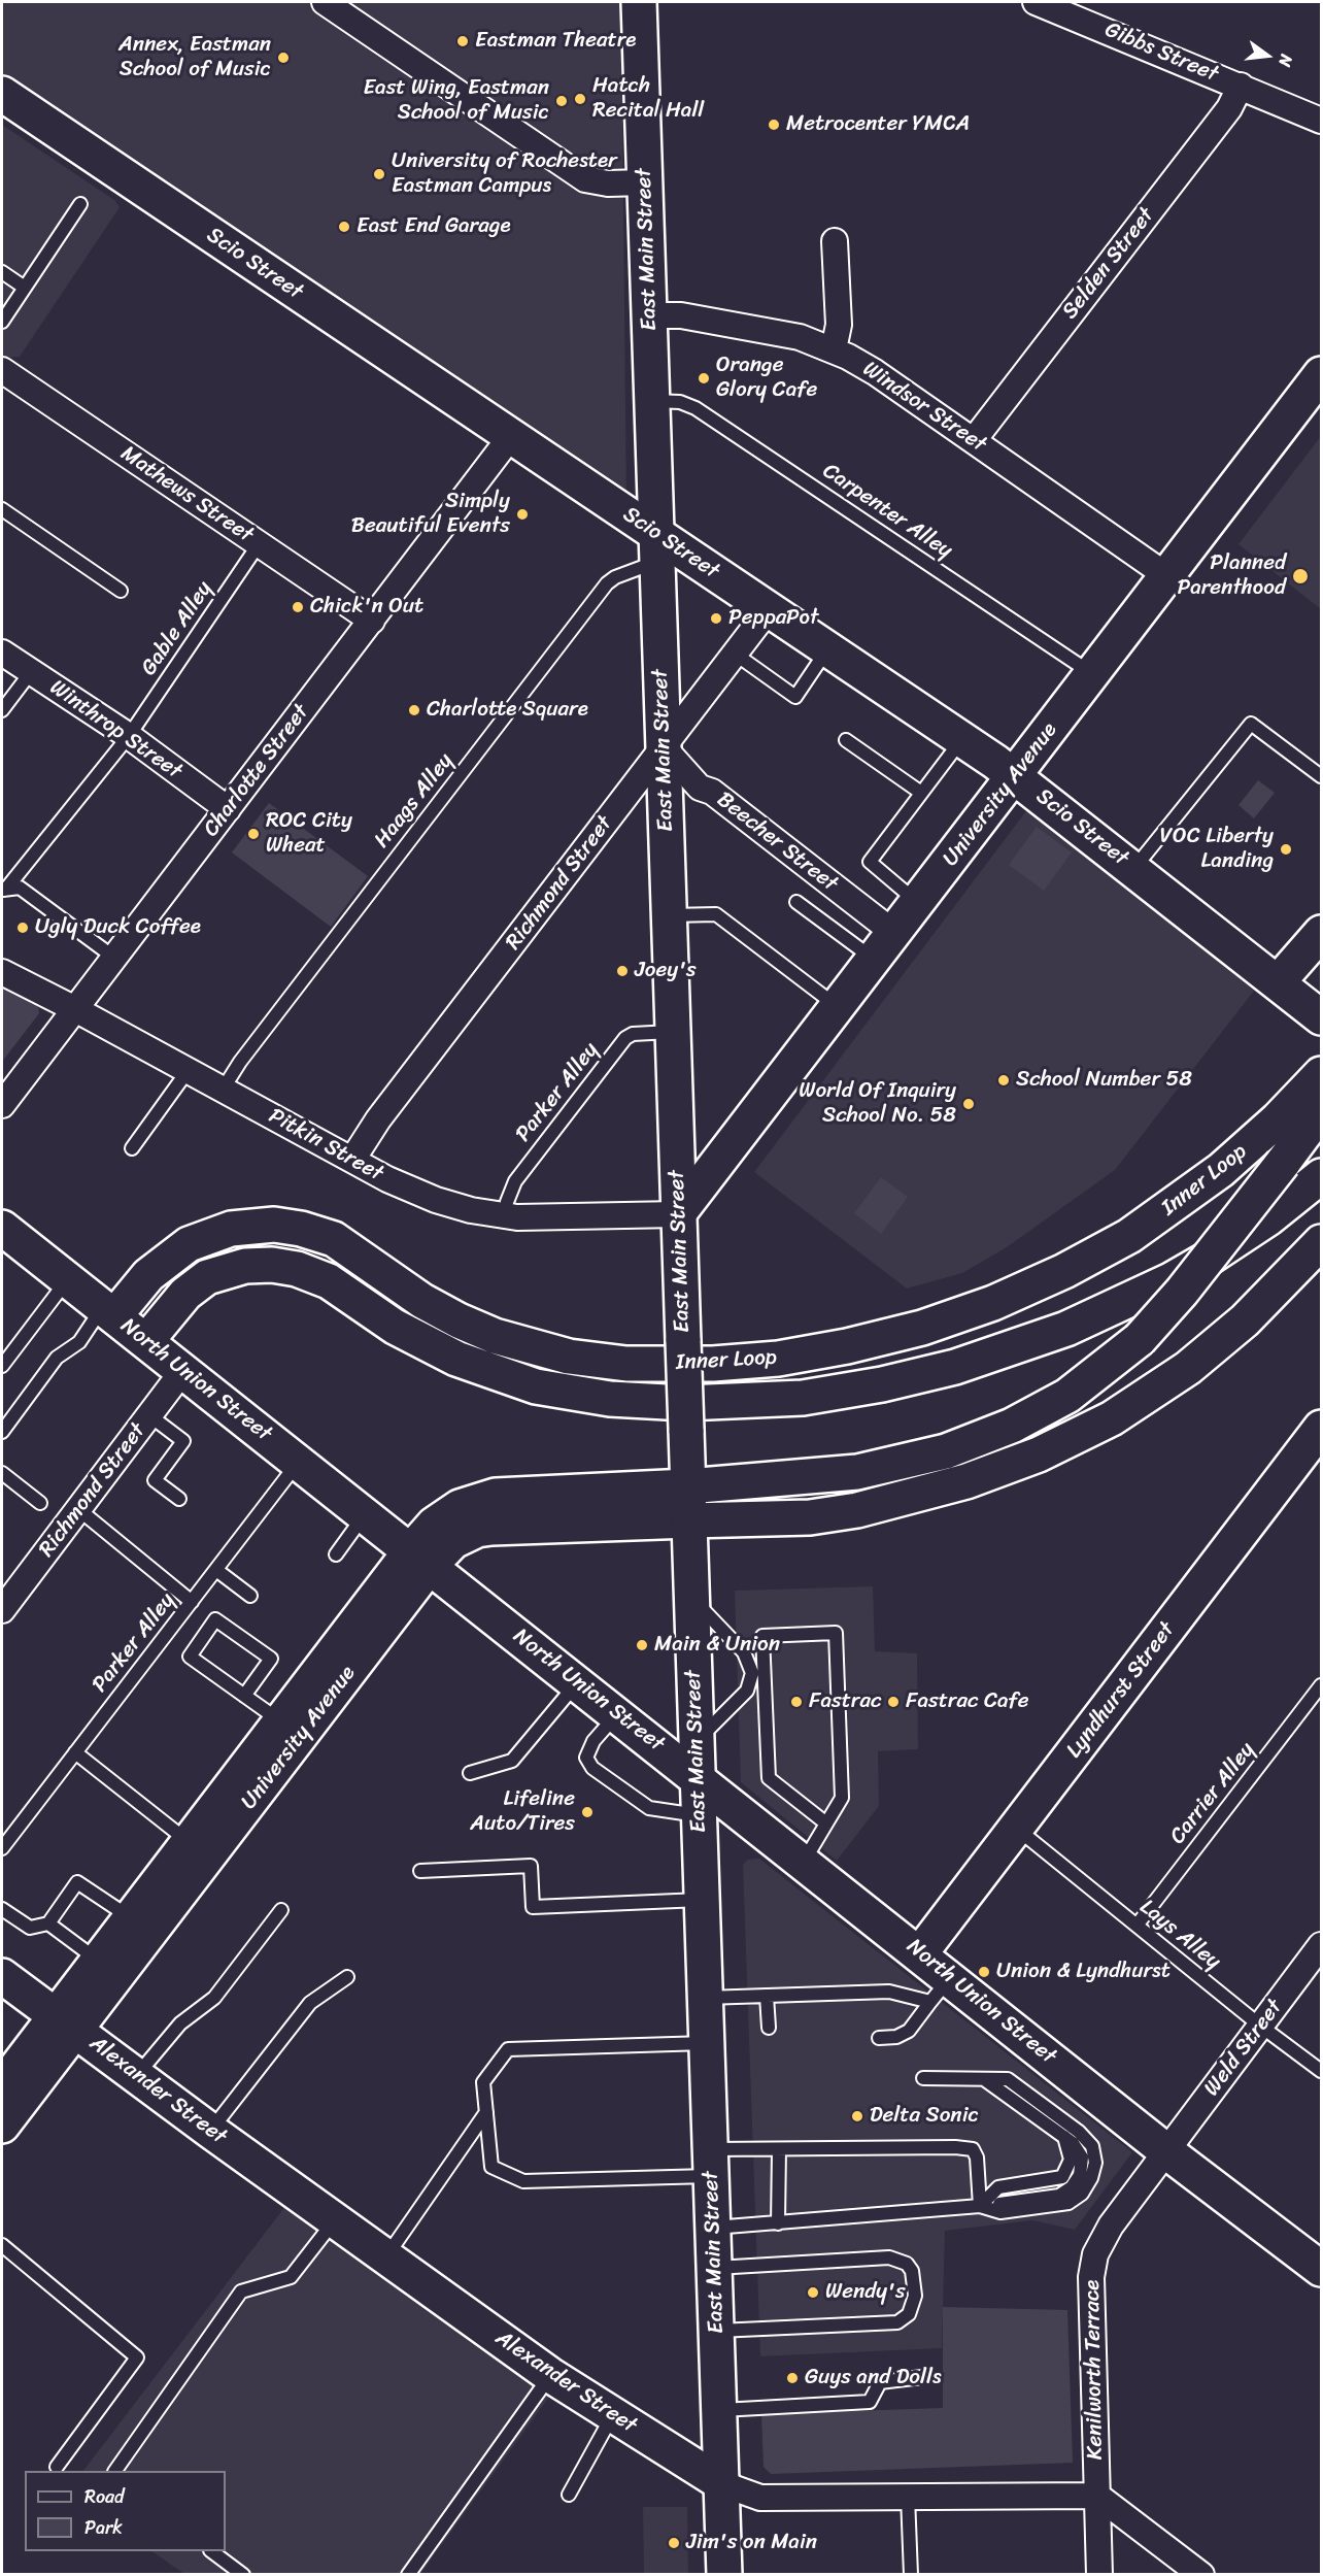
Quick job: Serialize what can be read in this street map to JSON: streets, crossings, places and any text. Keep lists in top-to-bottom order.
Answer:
{
  "streets": {
    "main road": [
      "East Main Street",
      "Scio Street",
      "University Avenue",
      "Inner Loop",
      "North Union Street",
      "Lyndhurst Street",
      "Alexander Street"
    ],
    "street": [
      "Gibbs Street",
      "Selden Street",
      "Windsor Street",
      "Mathews Street",
      "Winthrop Street",
      "Charlotte Street",
      "Beecher Street",
      "Richmond Street",
      "Pitkin Street",
      "Weld Street",
      "Kenilworth Terrace"
    ],
    "lane": [
      "Carpenter Alley",
      "Gable Alley",
      "Haags Alley",
      "Parker Alley",
      "Carrier Alley",
      "Lays Alley"
    ]
  },
  "crossings": [
    ["Gibbs Street", "Selden Street"],
    ["East Main Street", "Scio Street"],
    ["East Main Street", "Windsor Street"],
    ["East Main Street", "Carpenter Alley"],
    ["East Main Street", "University Avenue"],
    ["East Main Street", "Haags Alley"],
    ["East Main Street", "Beecher Street"],
    ["East Main Street", "Richmond Street"],
    ["East Main Street", "Parker Alley"],
    ["East Main Street", "Pitkin Street"],
    ["East Main Street", "North Union Street"],
    ["East Main Street", "Alexander Street"],
    ["Scio Street", "Charlotte Street"],
    ["Scio Street", "University Avenue"],
    ["Scio Street", "Haags Alley"],
    ["Scio Street", "Richmond Street"],
    ["Selden Street", "Windsor Street"],
    ["Windsor Street", "University Avenue"],
    ["Mathews Street", "Gable Alley"],
    ["Mathews Street", "Charlotte Street"],
    ["Carpenter Alley", "University Avenue"],
    ["Gable Alley", "Winthrop Street"],
    ["Winthrop Street", "Charlotte Street"],
    ["Charlotte Street", "Pitkin Street"],
    ["University Avenue", "Beecher Street"],
    ["University Avenue", "Pitkin Street"],
    ["University Avenue", "North Union Street"],
    ["University Avenue", "Alexander Street"],
    ["Haags Alley", "Pitkin Street"],
    ["Beecher Street", "Richmond Street"],
    ["Richmond Street", "Pitkin Street"],
    ["Richmond Street", "North Union Street"],
    ["Parker Alley", "Pitkin Street"],
    ["Parker Alley", "North Union Street"],
    ["Inner Loop", "North Union Street"],
    ["North Union Street", "Lyndhurst Street"],
    ["North Union Street", "Weld Street"],
    ["North Union Street", "Kenilworth Terrace"],
    ["Lyndhurst Street", "Lays Alley"],
    ["Carrier Alley", "Lays Alley"],
    ["Lays Alley", "Weld Street"],
    ["Weld Street", "Kenilworth Terrace"],
    ["Alexander Street", "Kenilworth Terrace"]
  ],
  "places": [
    "Eastman Theatre",
    "Annex, Eastman School of Music",
    "Hatch Recital Hall",
    "East Wing, Eastman School of Music",
    "Metrocenter YMCA",
    "University of Rochester Eastman Campus",
    "East End Garage",
    "Orange Glory Cafe",
    "Simply Beautiful Events",
    "Planned Parenthood",
    "Chick'n Out",
    "PeppaPot",
    "Charlotte Square",
    "ROC City Wheat",
    "VOC Liberty Landing",
    "Ugly Duck Coffee",
    "Joey's",
    "School Number 58",
    "World Of Inquiry School No. 58",
    "Main & Union",
    "Fastrac",
    "Fastrac Cafe",
    "Lifeline Auto/Tires",
    "Union & Lyndhurst",
    "Delta Sonic",
    "Wendy's",
    "Guys and Dolls",
    "Jim's on Main"
  ],
  "legend": ["Road", "Park"],
  "north": "right"
}
